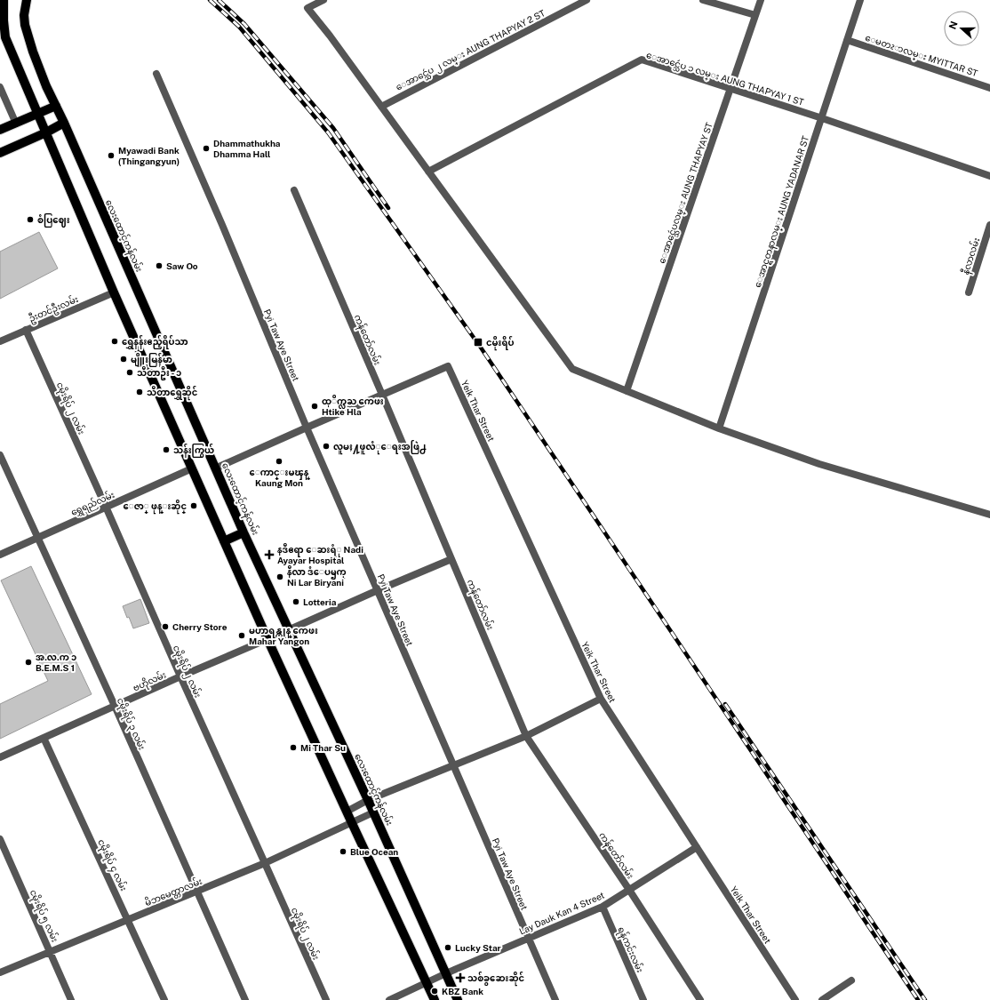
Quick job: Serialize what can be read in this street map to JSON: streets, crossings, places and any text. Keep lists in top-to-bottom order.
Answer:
{
  "streets": {
    "main road": ["လေးထောင့်ကန်လမ်း"],
    "street": [
      "ေအာင္သေဴပ ၂ လမ္း AUNG THAPYAY 2 ST",
      "ေမတၩာလမ္း MYITTAR ST",
      "ေအာင္သေဴပ ၁ လမ္း AUNG THAPYAY 1 ST",
      "ေအာင္သေဴပလမ္း AUNG THAPYAY ST",
      "ေအာင္ရတနာလမ္း AUNG YADANAR ST",
      "နီလာလမ်း",
      "ဦးတင်ဦးလမ်း",
      "ကန်တော်လမ်း",
      "Pyi Taw Aye Street",
      "ငမိုးရိပ် ၂ လမ်း",
      "Yeik Thar Street",
      "ရွှေရည်လမ်း",
      "ဗဟိုလမ်း",
      "ငမိုးရိပ် ၃ လမ်း",
      "ငမိုးရိပ် ၄ လမ်း",
      "မိဘမေတ္တာလမ်း",
      "Lay Dauk Kan 4 Street",
      "ငမိုးရိပ် ၅ လမ်း",
      "ရန်ကင်းလမ်း"
    ]
  },
  "crossings": [
    ["ေမတၩာလမ္း MYITTAR ST", "ေအာင္ရတနာလမ္း AUNG YADANAR ST"],
    ["ေအာင္သေဴပ ၁ လမ္း AUNG THAPYAY 1 ST", "ေအာင္သေဴပလမ္း AUNG THAPYAY ST"],
    ["ေအာင္သေဴပ ၁ လမ္း AUNG THAPYAY 1 ST", "ေအာင္ရတနာလမ္း AUNG YADANAR ST"],
    ["လေးထောင့်ကန်လမ်း", "မိဘမေတ္တာလမ်း"],
    ["လေးထောင့်ကန်လမ်း", "Lay Dauk Kan 4 Street"],
    ["ဦးတင်ဦးလမ်း", "ငမိုးရိပ် ၂ လမ်း"],
    ["ကန်တော်လမ်း", "Yeik Thar Street"],
    ["ကန်တော်လမ်း", "Lay Dauk Kan 4 Street"],
    ["Pyi Taw Aye Street", "Lay Dauk Kan 4 Street"],
    ["ငမိုးရိပ် ၂ လမ်း", "ရွှေရည်လမ်း"],
    ["ငမိုးရိပ် ၂ လမ်း", "ဗဟိုလမ်း"],
    ["ငမိုးရိပ် ၂ လမ်း", "မိဘမေတ္တာလမ်း"],
    ["Yeik Thar Street", "Lay Dauk Kan 4 Street"],
    ["ရွှေရည်လမ်း", "ငမိုးရိပ် ၃ လမ်း"],
    ["ဗဟိုလမ်း", "ငမိုးရိပ် ၃ လမ်း"],
    ["ဗဟိုလမ်း", "ငမိုးရိပ် ၄ လမ်း"],
    ["ငမိုးရိပ် ၃ လမ်း", "မိဘမေတ္တာလမ်း"],
    ["ငမိုးရိပ် ၄ လမ်း", "မိဘမေတ္တာလမ်း"],
    ["မိဘမေတ္တာလမ်း", "ငမိုးရိပ် ၅ လမ်း"],
    ["Lay Dauk Kan 4 Street", "ရန်ကင်းလမ်း"]
  ],
  "places": {
    "other": [
      "Dhammathukha Dhamma Hall",
      "Myawadi Bank (Thingangyun)",
      "စံပြဈေး",
      "Saw Oo",
      "ရွှေနန်းဧည့်ရိပ်သာ",
      "မျိူးမြန်မာ",
      "သီတာဦး - ၁",
      "သီတာရွှေဆိုင်",
      "ထုိက္လႀ ကေဖး Htike Hla",
      "လူမႈ႔ဖူလံုေရးအဖြဲ႕",
      "သန်းကြွယ်",
      "ေကာင္းမၾန္ Kaung Mon",
      "ေဇာ္ ဖုန္းဆိုင္",
      "နီလာ ဒံေပၝက္ Ni Lar Biryani",
      "Lotteria",
      "Cherry Store",
      "မဟာရန္ကုန္ ကေဖး Mahar Yangon",
      "အ.လ.က ၁ B.E.M.S 1",
      "Mi Thar Su",
      "Blue Ocean",
      "Lucky Star",
      "KBZ Bank"
    ],
    "transit": ["ငမိုးရိပ်"],
    "health": ["နဒီဧရာ ေဆးရံု Nadi Ayayar Hospital", "သစ်ခွဆေးဆိုင်"]
  },
  "north": "left"
}
